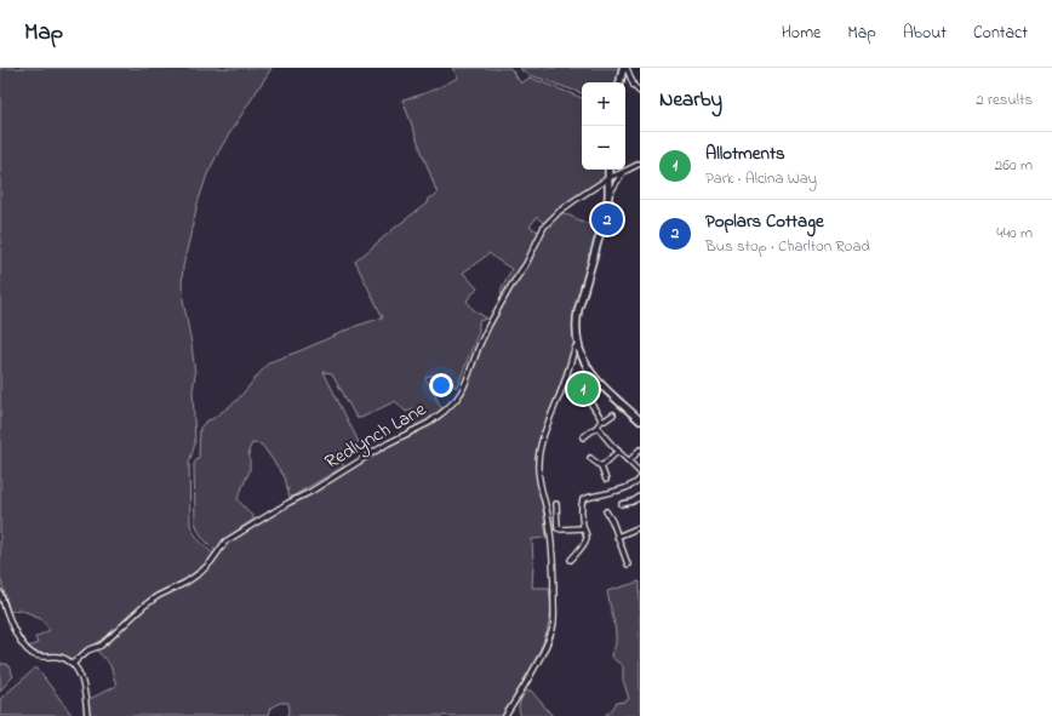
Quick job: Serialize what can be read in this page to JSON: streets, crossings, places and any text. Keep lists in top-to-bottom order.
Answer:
{
  "streets": {
    "street": ["Redlynch Lane"]
  },
  "page": {
    "header": "Map",
    "nav": [
      "Home",
      "Map",
      "About",
      "Contact"
    ],
    "heading": ["Nearby", "2 results"],
    "map_buttons": ["+", "−"],
    "list": [
      {
        "mark": "1",
        "name": "Allotments",
        "note": "Park · Alcina Way",
        "value": "260 m"
      },
      {
        "mark": "2",
        "name": "Poplars Cottage",
        "note": "Bus stop · Charlton Road",
        "value": "440 m"
      }
    ],
    "pins": ["2", "1"]
  }
}
